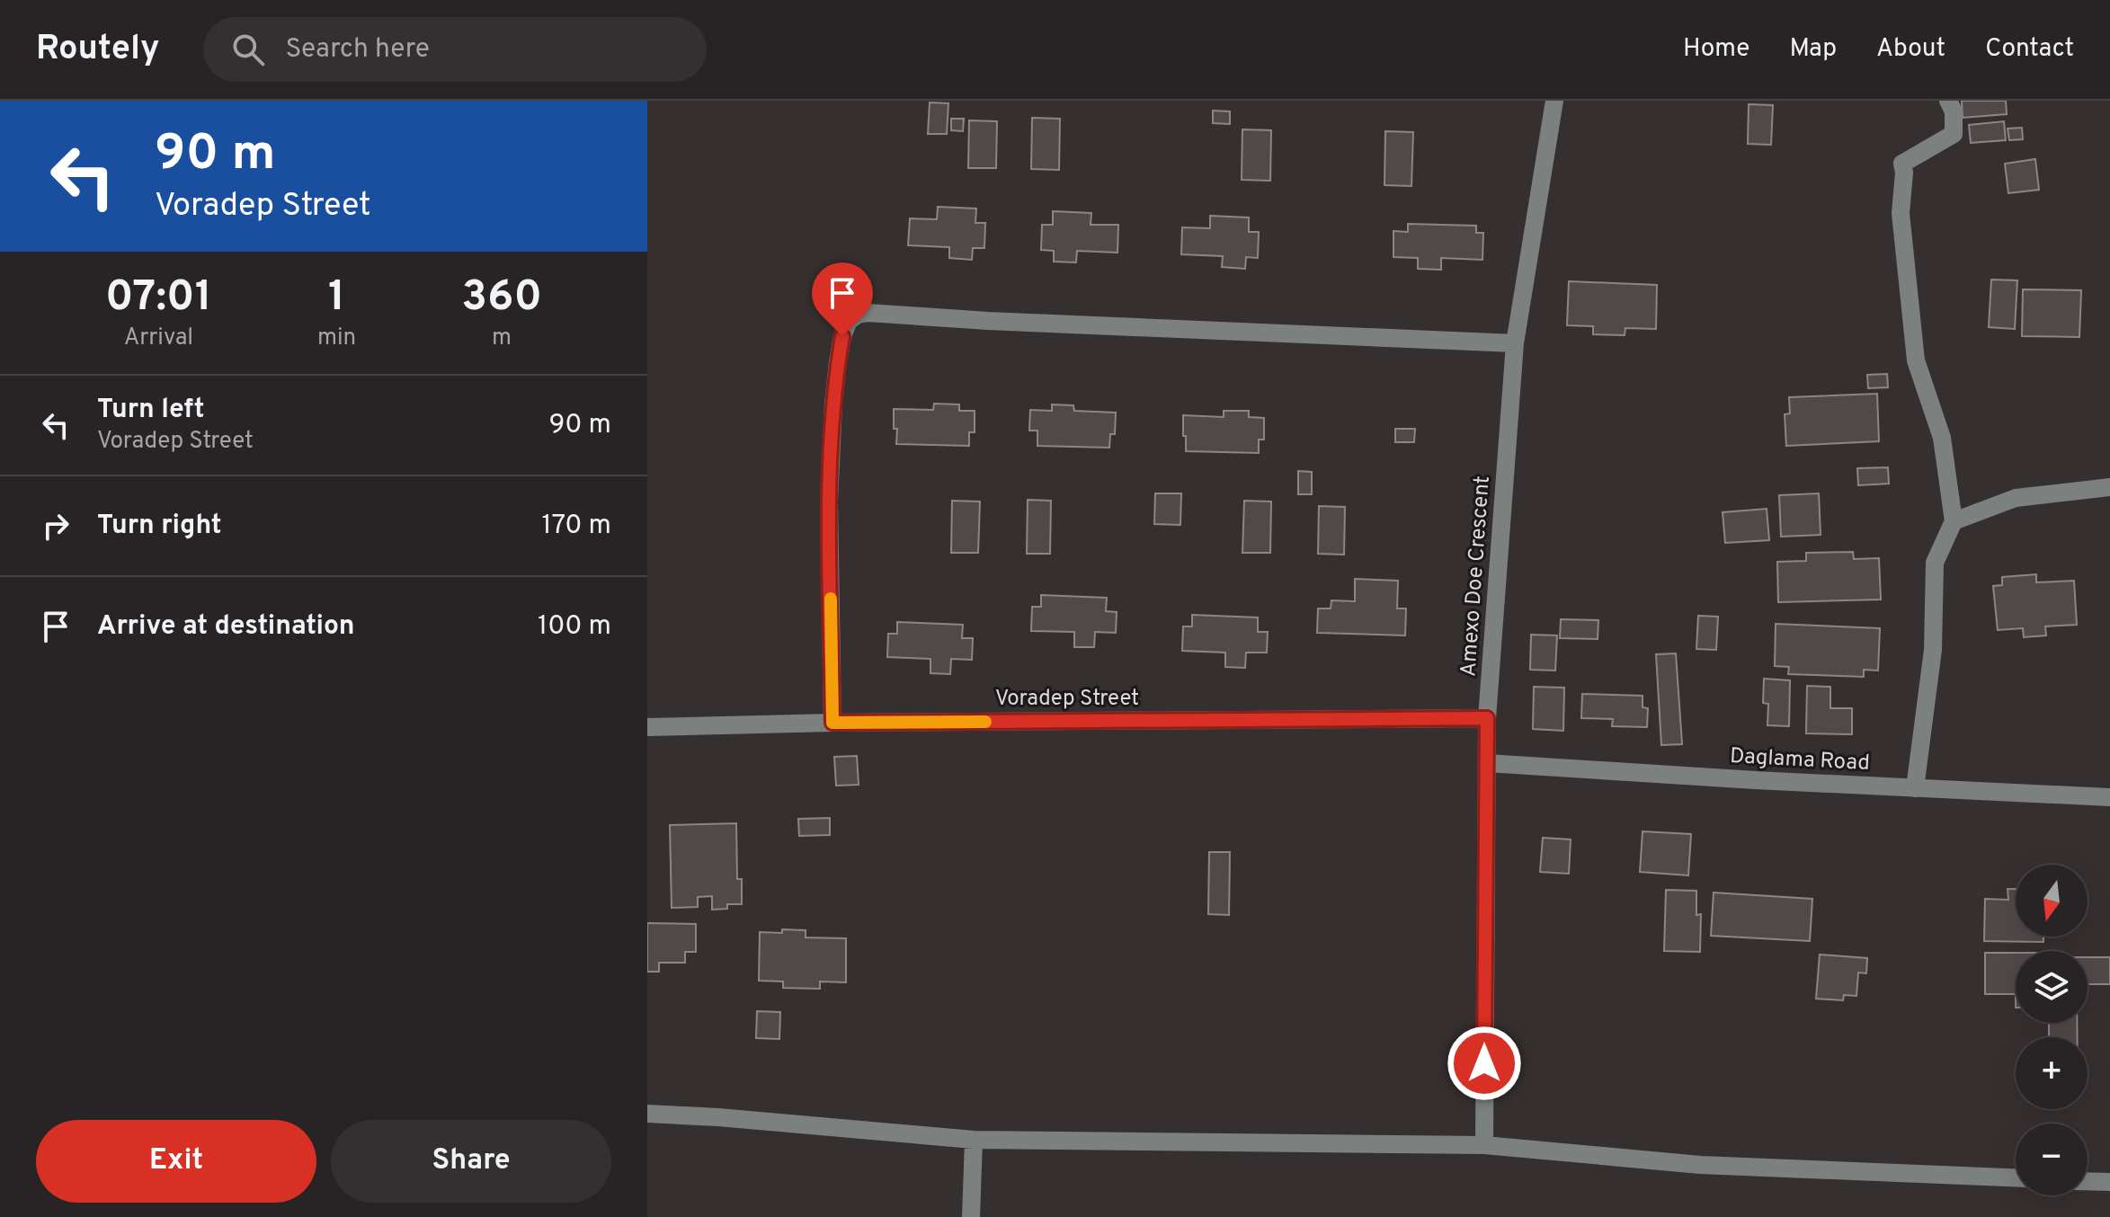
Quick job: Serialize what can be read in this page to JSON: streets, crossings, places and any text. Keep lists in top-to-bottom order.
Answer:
{
  "streets": {
    "street": ["Amexo Doe Crescent", "Voradep Street", "Daglama Road"]
  },
  "crossings": [
    ["Amexo Doe Crescent", "Voradep Street"],
    ["Amexo Doe Crescent", "Daglama Road"]
  ],
  "north": "bottom",
  "page": {
    "header": "Routely",
    "search": "Search here",
    "nav": [
      "Home",
      "Map",
      "About",
      "Contact"
    ],
    "turn": ["90 m", "Voradep Street"],
    "eta": [
      "07:01",
      "Arrival",
      "1",
      "min",
      "360",
      "m"
    ],
    "list": [
      {
        "name": "Turn left",
        "note": "Voradep Street",
        "value": "90 m"
      },
      {
        "name": "Turn right",
        "value": "170 m"
      },
      {
        "name": "Arrive at destination",
        "value": "100 m"
      }
    ],
    "map_buttons": ["+", "−"],
    "buttons": ["Exit", "Share"]
  }
}
